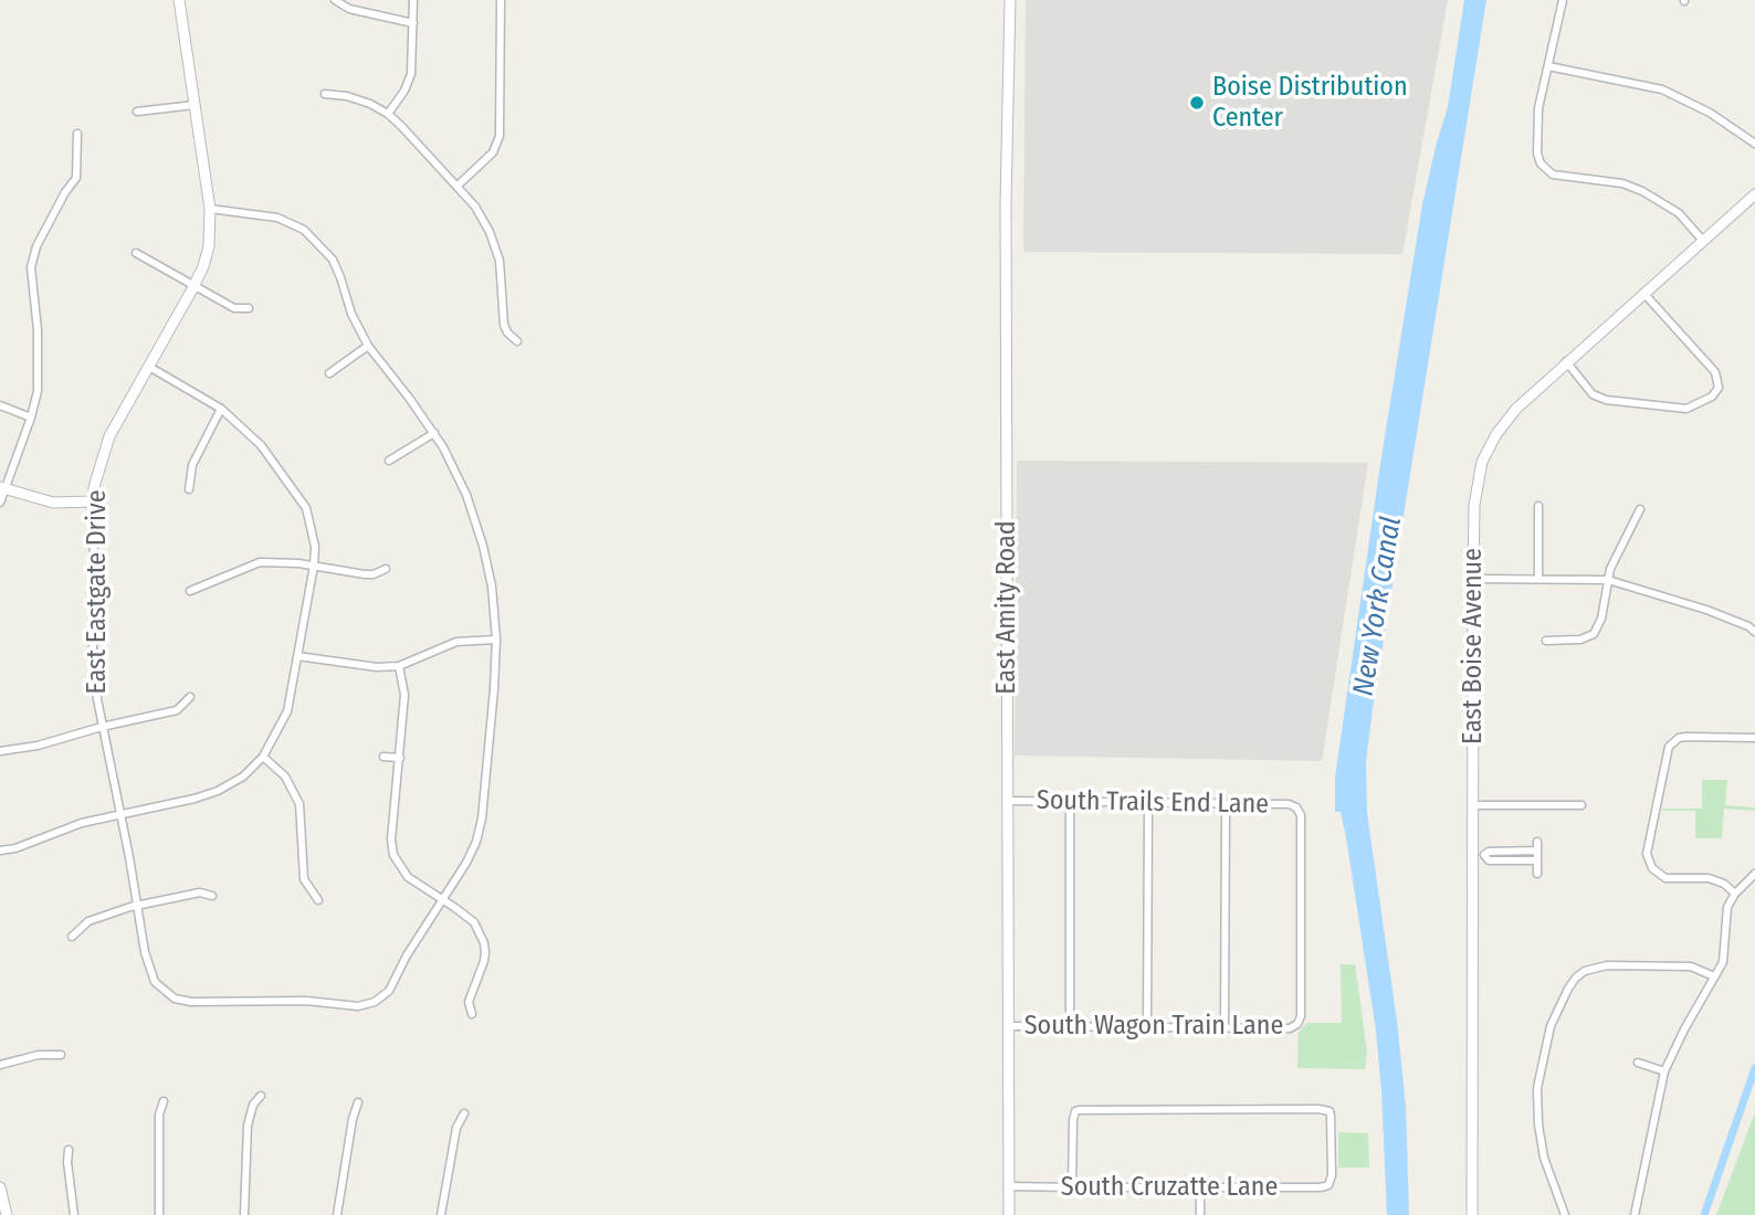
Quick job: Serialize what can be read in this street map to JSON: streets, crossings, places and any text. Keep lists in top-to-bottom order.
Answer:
{
  "streets": {
    "street": [
      "East Eastgate Drive",
      "East Amity Road",
      "East Boise Avenue",
      "South Trails End Lane",
      "South Wagon Train Lane",
      "South Cruzatte Lane"
    ]
  },
  "crossings": [
    ["East Amity Road", "South Trails End Lane"],
    ["East Amity Road", "South Wagon Train Lane"],
    ["East Amity Road", "South Cruzatte Lane"],
    ["South Trails End Lane", "South Wagon Train Lane"]
  ],
  "water": ["New York Canal"],
  "places": ["Boise Distribution Center"]
}
